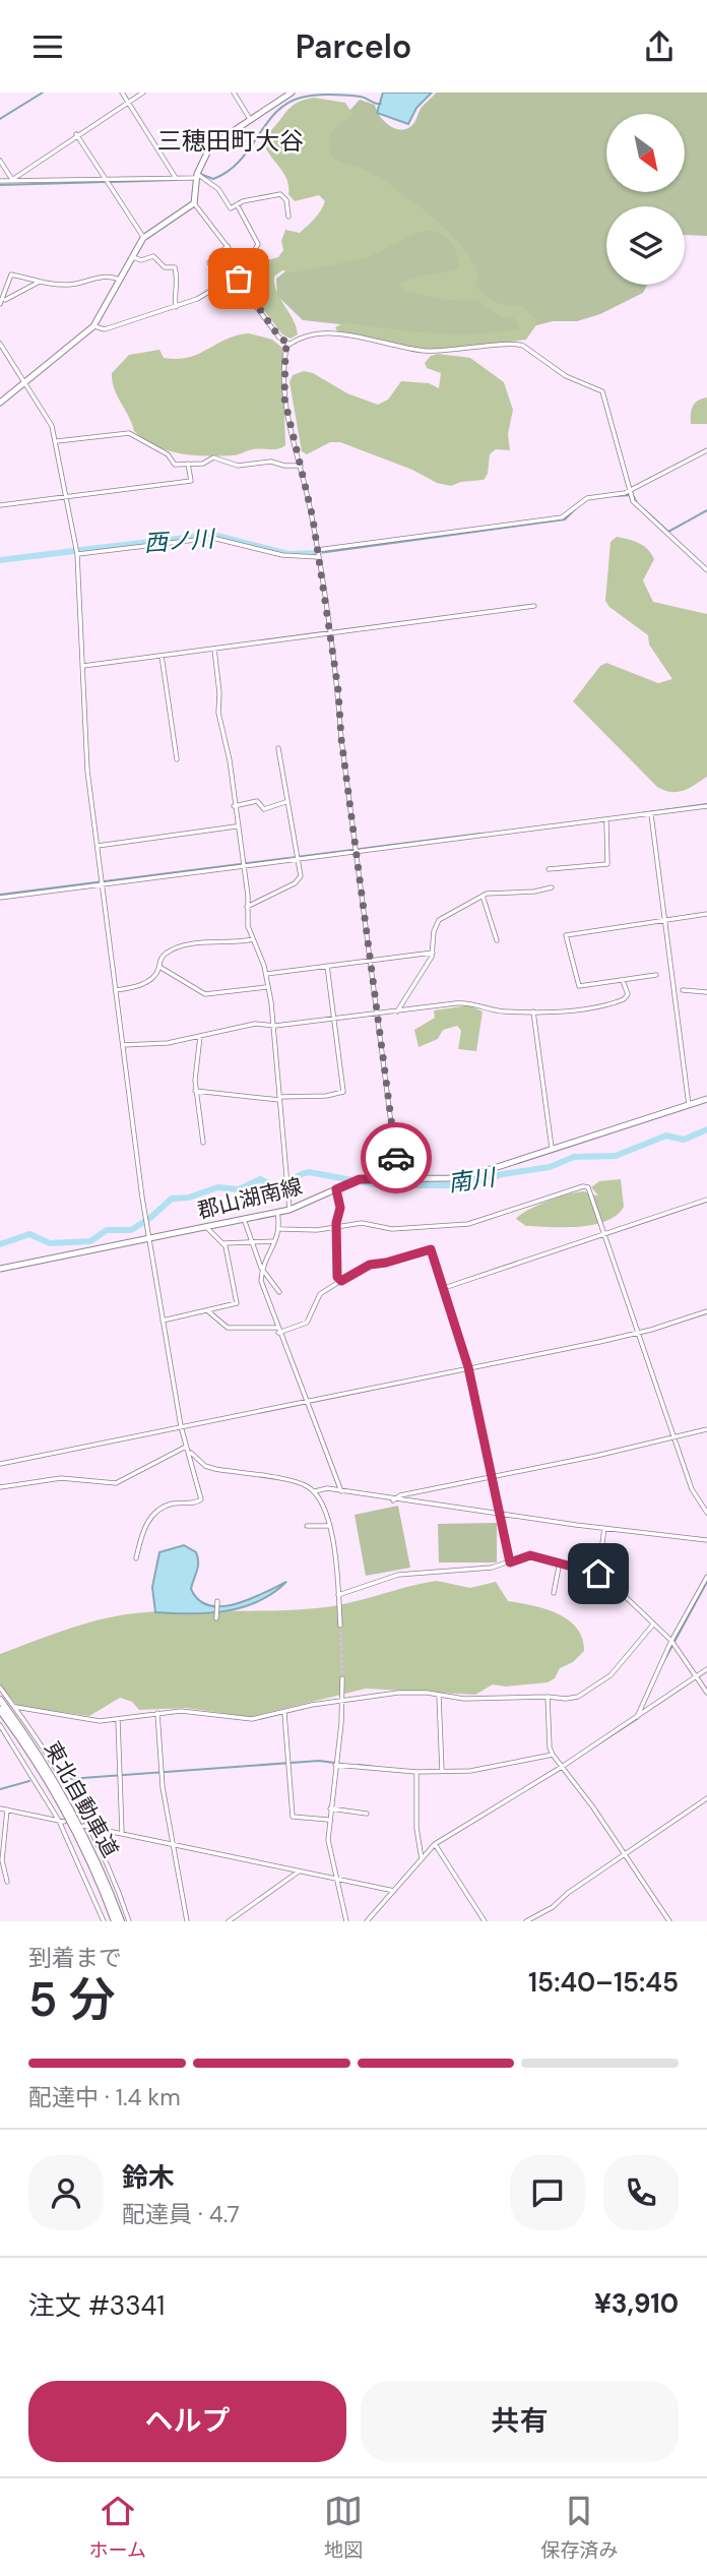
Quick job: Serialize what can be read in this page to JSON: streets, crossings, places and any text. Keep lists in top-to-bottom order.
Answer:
{
  "streets": {
    "highway": ["東北自動車道"],
    "main road": ["郡山湖南線"]
  },
  "districts": ["三穂田町大谷"],
  "water": ["西ノ川", "南川"],
  "north": "bottom right",
  "page": {
    "header": "Parcelo",
    "heading": ["5 分", "到着まで", "15:40–15:45"],
    "panel": [
      "鈴木",
      "配達員 · 4.7",
      "注文 #3341",
      "¥3,910"
    ],
    "bar": "配達中 · 1.4 km",
    "buttons": ["ヘルプ", "共有"],
    "tabs": ["ホーム", "地図", "保存済み"]
  }
}
